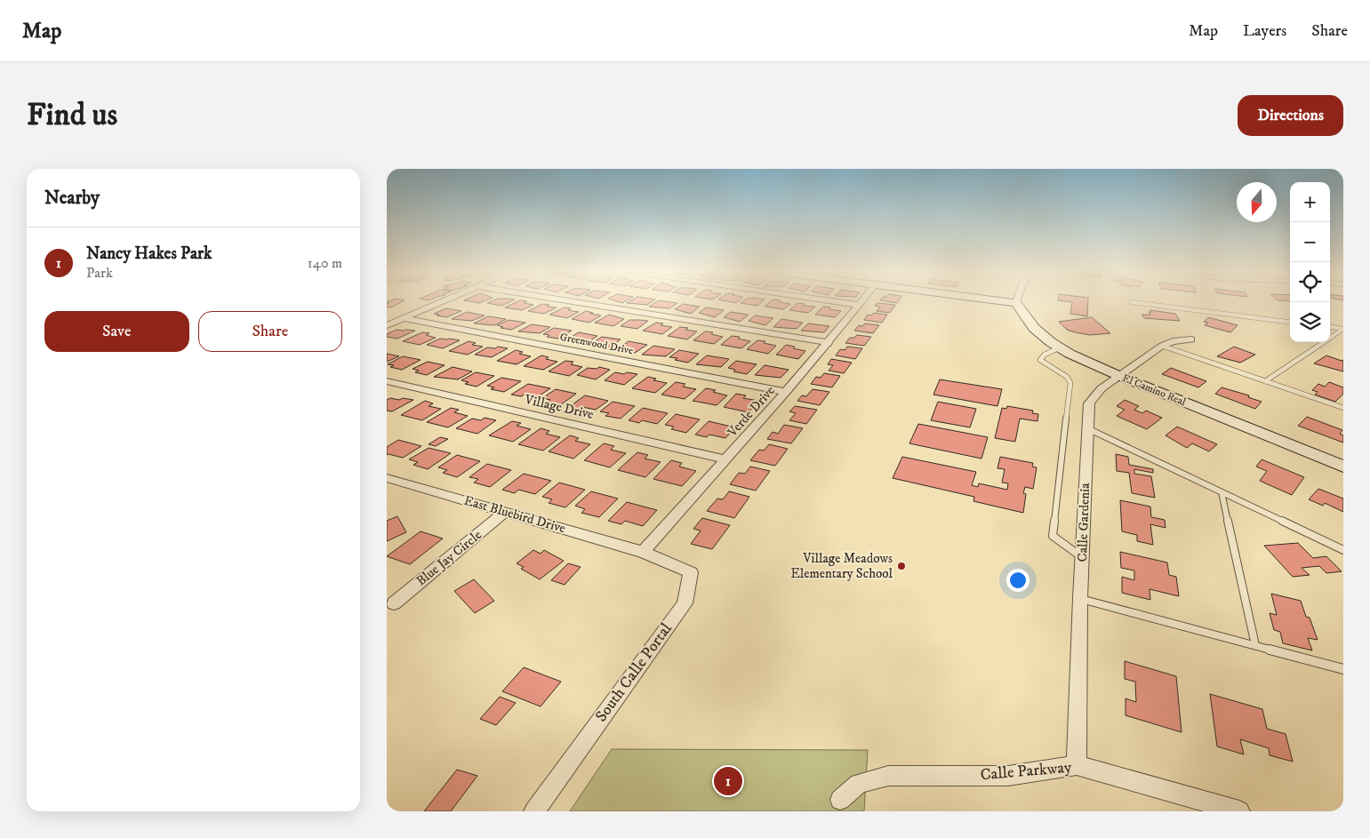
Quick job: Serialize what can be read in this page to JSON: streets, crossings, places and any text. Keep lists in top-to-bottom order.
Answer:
{
  "streets": {
    "street": [
      "Greenwood Drive",
      "El Camino Real",
      "Village Drive",
      "Verde Drive",
      "East Bluebird Drive",
      "Calle Gardenia",
      "Blue Jay Circle",
      "South Calle Portal",
      "Calle Parkway"
    ]
  },
  "crossings": [
    ["Greenwood Drive", "Verde Drive"],
    ["El Camino Real", "Calle Gardenia"],
    ["Village Drive", "Verde Drive"],
    ["Verde Drive", "East Bluebird Drive"],
    ["Verde Drive", "South Calle Portal"],
    ["East Bluebird Drive", "Blue Jay Circle"],
    ["East Bluebird Drive", "South Calle Portal"],
    ["Calle Gardenia", "Calle Parkway"]
  ],
  "places": ["Village Meadows Elementary School"],
  "north": "bottom",
  "page": {
    "header": "Map",
    "nav": ["Map", "Layers", "Share"],
    "buttons": [
      "Directions",
      ["Save", "Share"]
    ],
    "title": "Find us",
    "heading": "Nearby",
    "map_buttons": ["+", "−"],
    "list": [
      {
        "mark": "1",
        "name": "Nancy Hakes Park",
        "note": "Park",
        "value": "140 m"
      }
    ],
    "pins": "1"
  }
}
